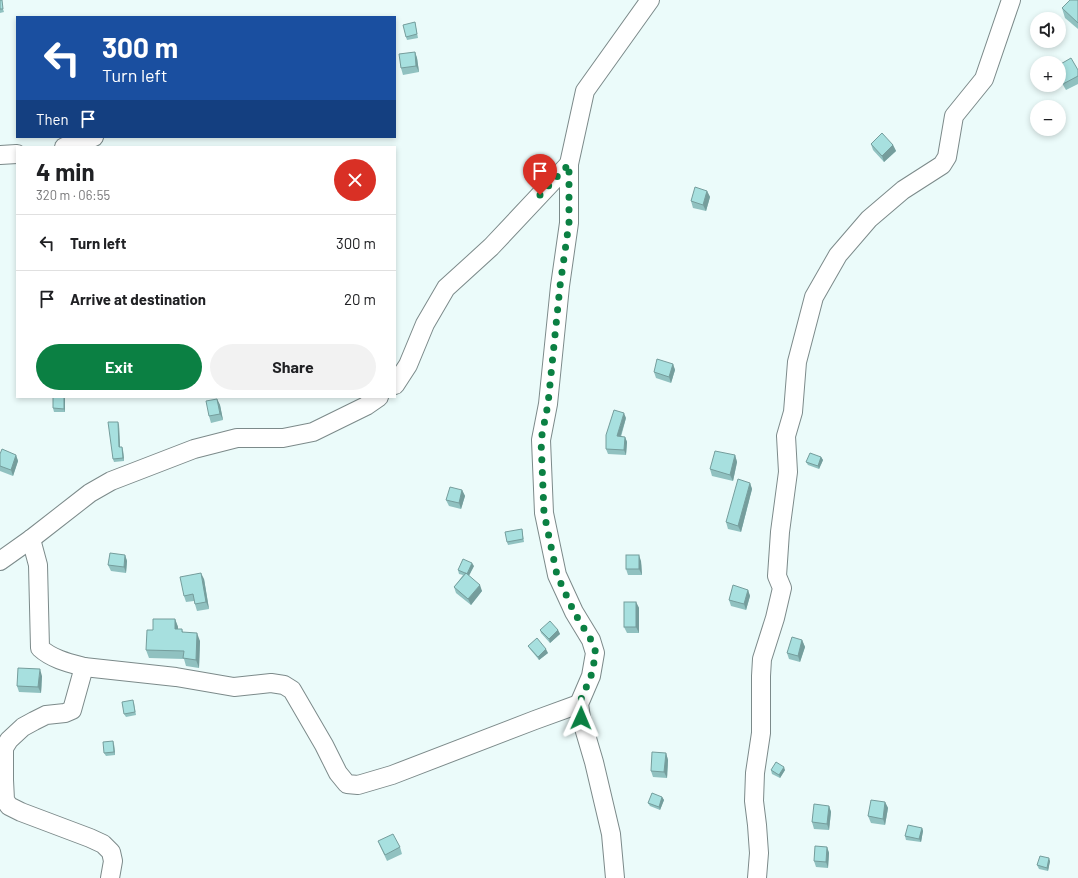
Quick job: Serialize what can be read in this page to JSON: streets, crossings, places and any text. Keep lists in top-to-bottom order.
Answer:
{
  "page": {
    "map_buttons": ["+", "−"],
    "turn": ["300 m", "Turn left"],
    "then": "Then",
    "heading": ["4 min", "320 m · 06:55"],
    "list": [
      {
        "name": "Turn left",
        "value": "300 m"
      },
      {
        "name": "Arrive at destination",
        "value": "20 m"
      }
    ],
    "buttons": ["Exit", "Share"]
  }
}
